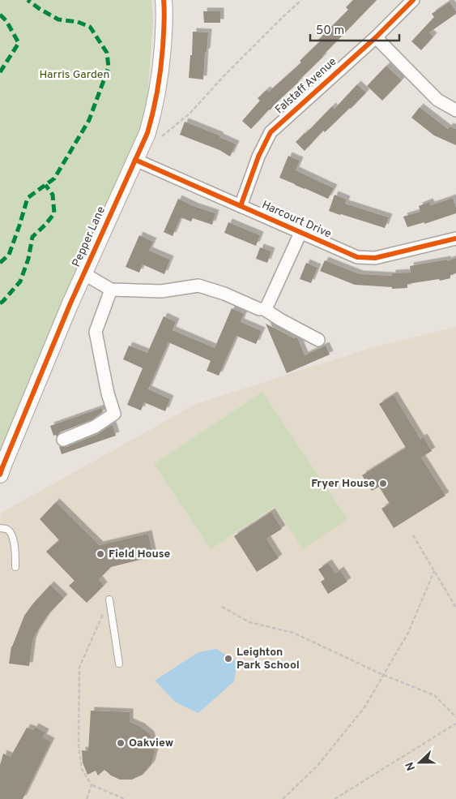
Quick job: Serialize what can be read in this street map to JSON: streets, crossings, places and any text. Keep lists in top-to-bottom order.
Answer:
{
  "streets": {
    "street": ["Falstaff Avenue", "Harcourt Drive", "Pepper Lane"]
  },
  "crossings": [
    ["Falstaff Avenue", "Harcourt Drive"],
    ["Harcourt Drive", "Pepper Lane"]
  ],
  "parks": ["Harris Garden"],
  "places": [
    "Fryer House",
    "Field House",
    "Leighton Park School",
    "Oakview"
  ],
  "scale_bar": "50 m",
  "north": "left"
}
